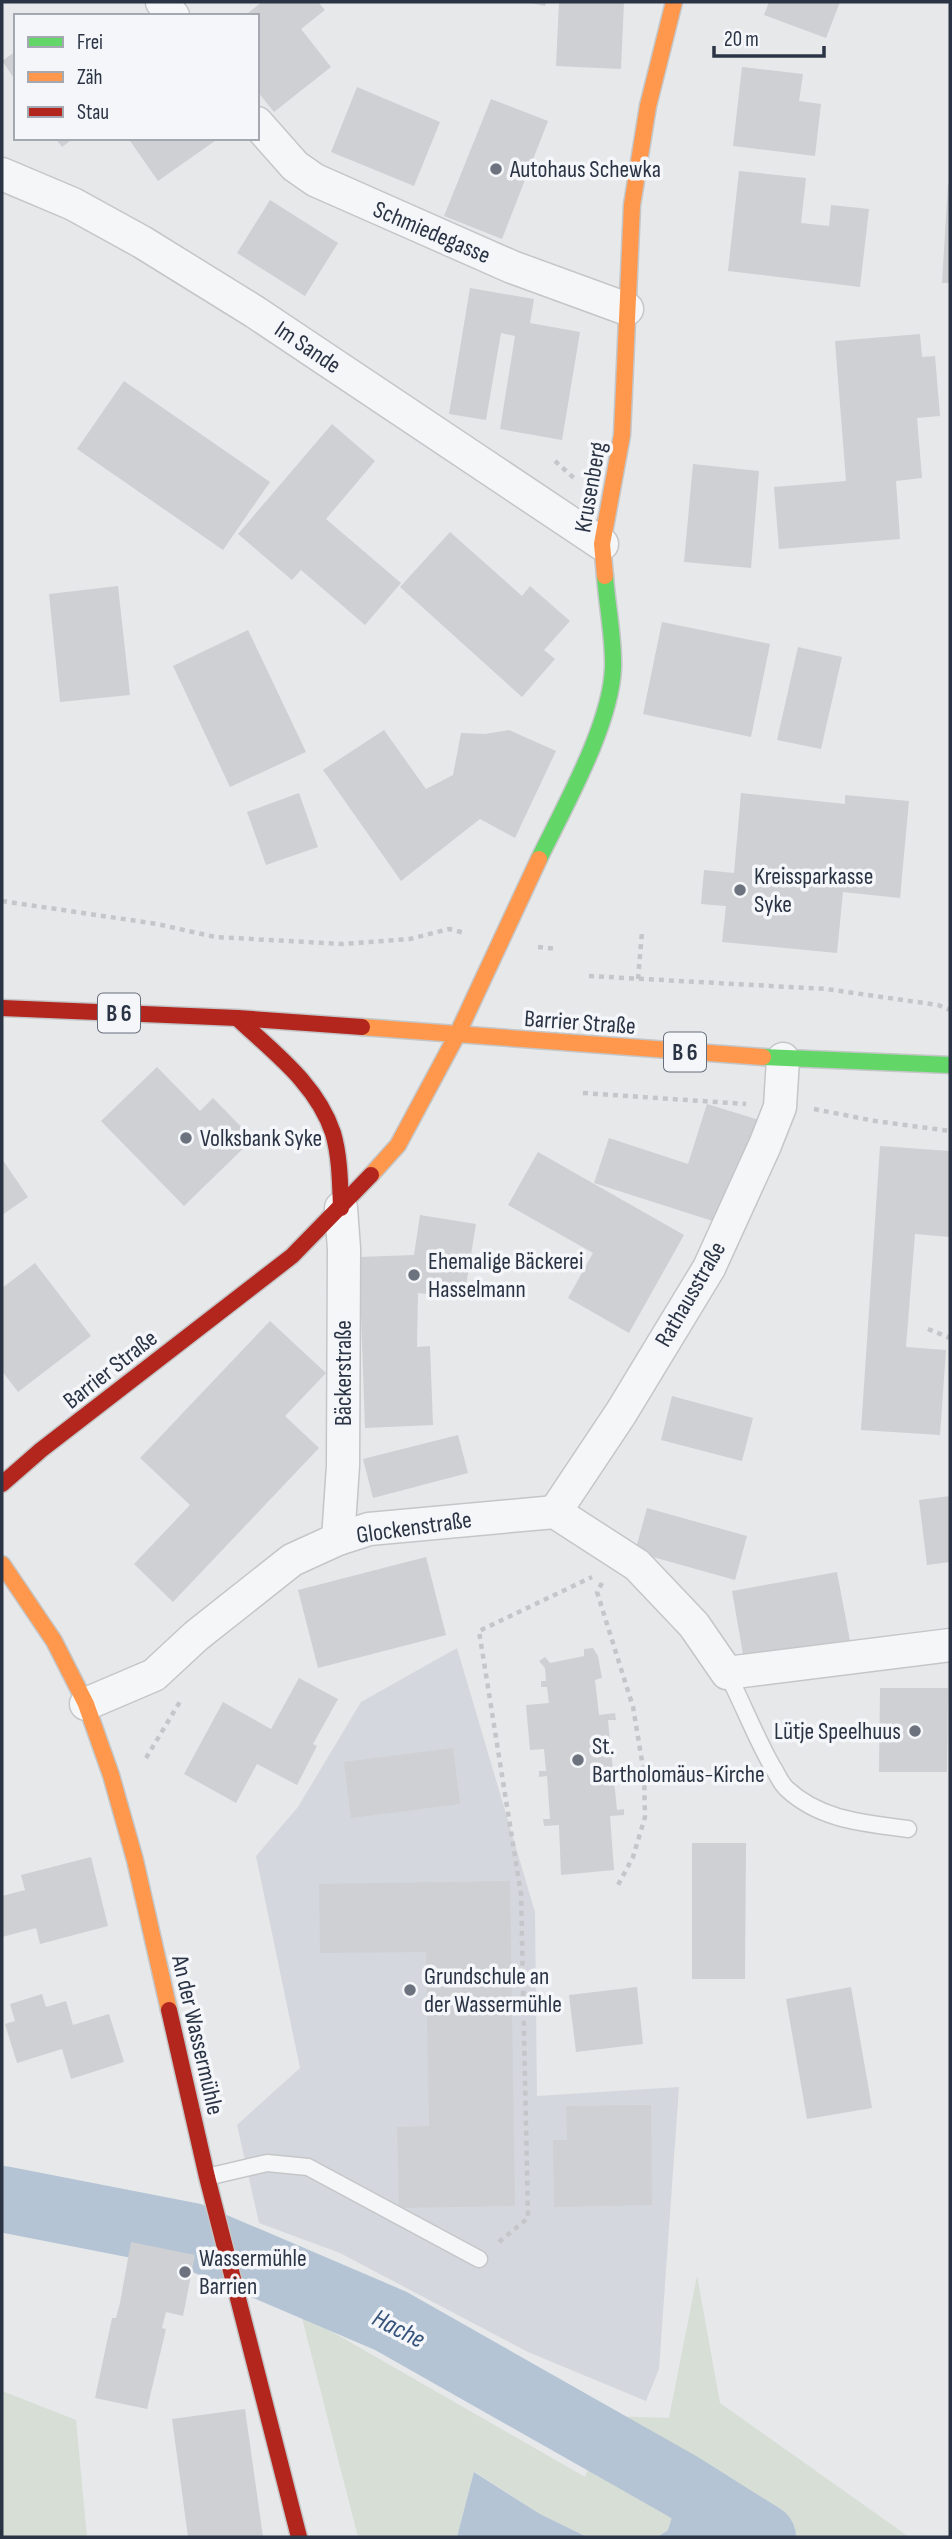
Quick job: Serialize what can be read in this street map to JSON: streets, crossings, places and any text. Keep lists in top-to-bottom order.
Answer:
{
  "streets": {
    "street": [
      "Schmiedegasse",
      "Im Sande",
      "Krusenberg",
      "B 6",
      "Barrier Straße",
      "Rathausstraße",
      "Bäckerstraße",
      "Glockenstraße",
      "An der Wassermühle"
    ]
  },
  "crossings": [
    ["Schmiedegasse", "Krusenberg"],
    ["Im Sande", "Krusenberg"],
    ["Krusenberg", "B 6"],
    ["Krusenberg", "Barrier Straße"],
    ["B 6", "Barrier Straße"],
    ["Barrier Straße", "Rathausstraße"],
    ["Barrier Straße", "Bäckerstraße"],
    ["Rathausstraße", "Glockenstraße"],
    ["Bäckerstraße", "Glockenstraße"],
    ["Glockenstraße", "An der Wassermühle"]
  ],
  "water": ["Hache"],
  "places": [
    "Autohaus Schewka",
    "Kreissparkasse Syke",
    "Volksbank Syke",
    "Ehemalige Bäckerei Hasselmann",
    "Lütje Speelhuus",
    "St. Bartholomäus-Kirche",
    "Grundschule an der Wassermühle",
    "Wassermühle Barrien"
  ],
  "legend": ["Frei", "Zäh", "Stau"],
  "scale_bar": "20 m"
}
